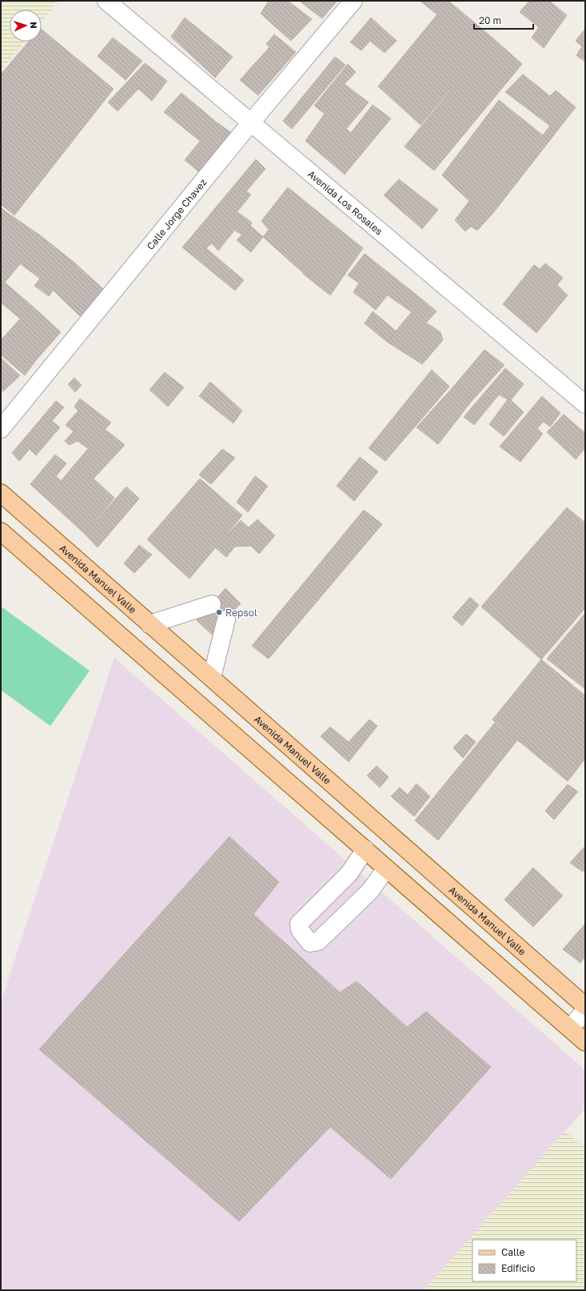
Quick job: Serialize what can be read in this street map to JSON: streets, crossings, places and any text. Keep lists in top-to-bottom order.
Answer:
{
  "streets": {
    "main road": ["Avenida Manuel Valle"],
    "street": ["Avenida Los Rosales", "Calle Jorge Chavez"]
  },
  "crossings": [
    ["Avenida Los Rosales", "Calle Jorge Chavez"]
  ],
  "places": ["Repsol"],
  "legend": ["Calle", "Edificio"],
  "scale_bar": "20 m",
  "north": "right"
}
